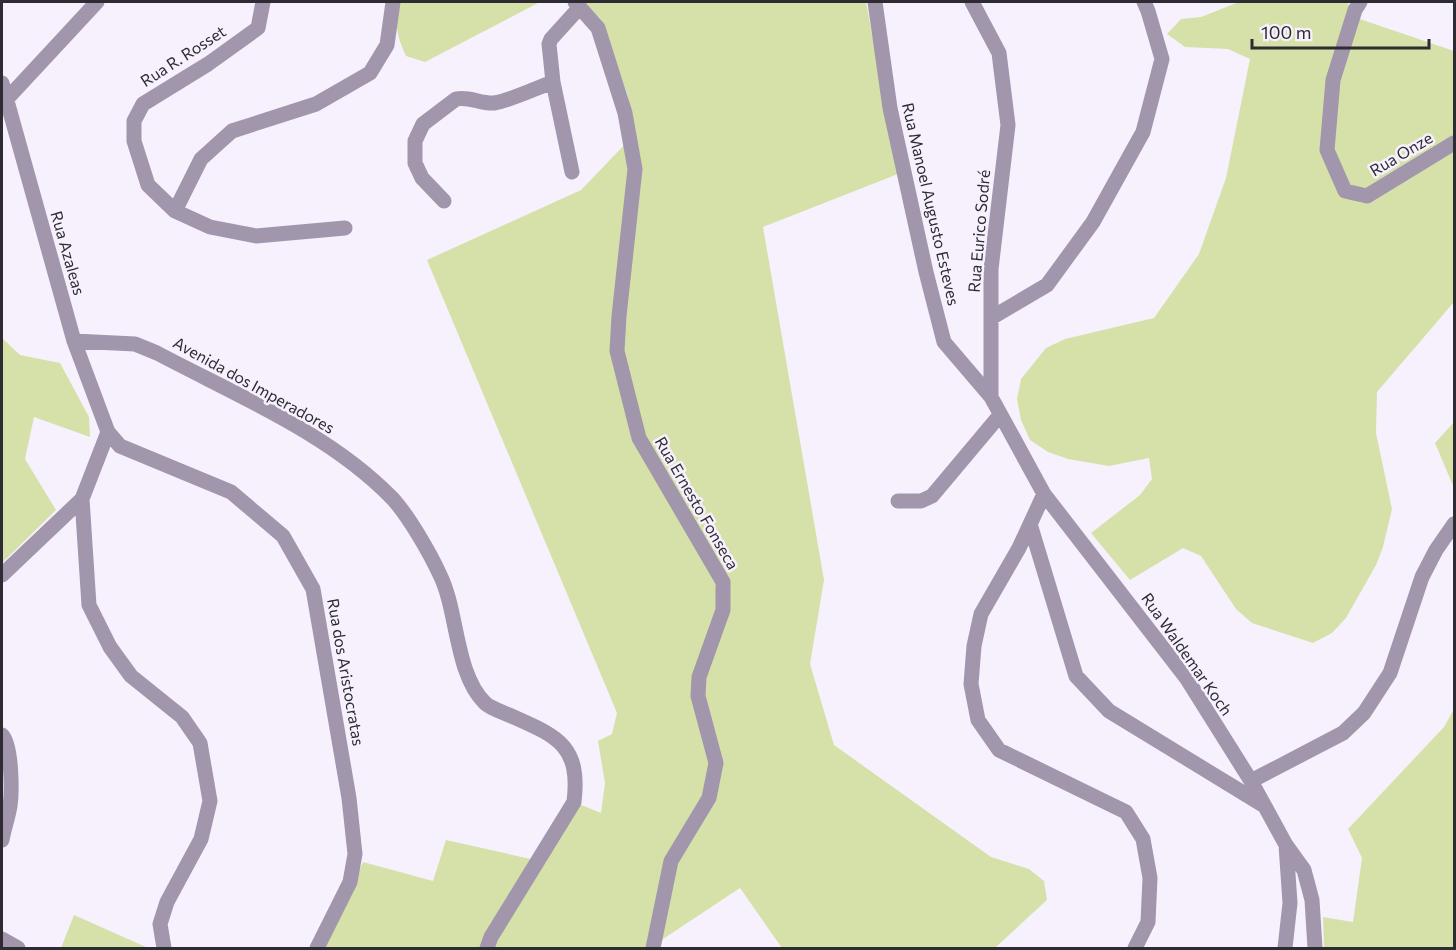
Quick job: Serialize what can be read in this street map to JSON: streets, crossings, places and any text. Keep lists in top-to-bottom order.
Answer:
{
  "streets": {
    "street": [
      "Rua R. Rosset",
      "Rua Onze",
      "Rua Manoel Augusto Esteves",
      "Rua Eurico Sodré",
      "Rua Azaleas",
      "Avenida dos Imperadores",
      "Rua Ernesto Fonseca",
      "Rua Waldemar Koch",
      "Rua dos Aristocratas"
    ]
  },
  "crossings": [
    ["Rua Manoel Augusto Esteves", "Rua Eurico Sodré"],
    ["Rua Eurico Sodré", "Rua Waldemar Koch"],
    ["Rua Azaleas", "Avenida dos Imperadores"],
    ["Rua Azaleas", "Rua dos Aristocratas"]
  ],
  "scale_bar": "100 m"
}
